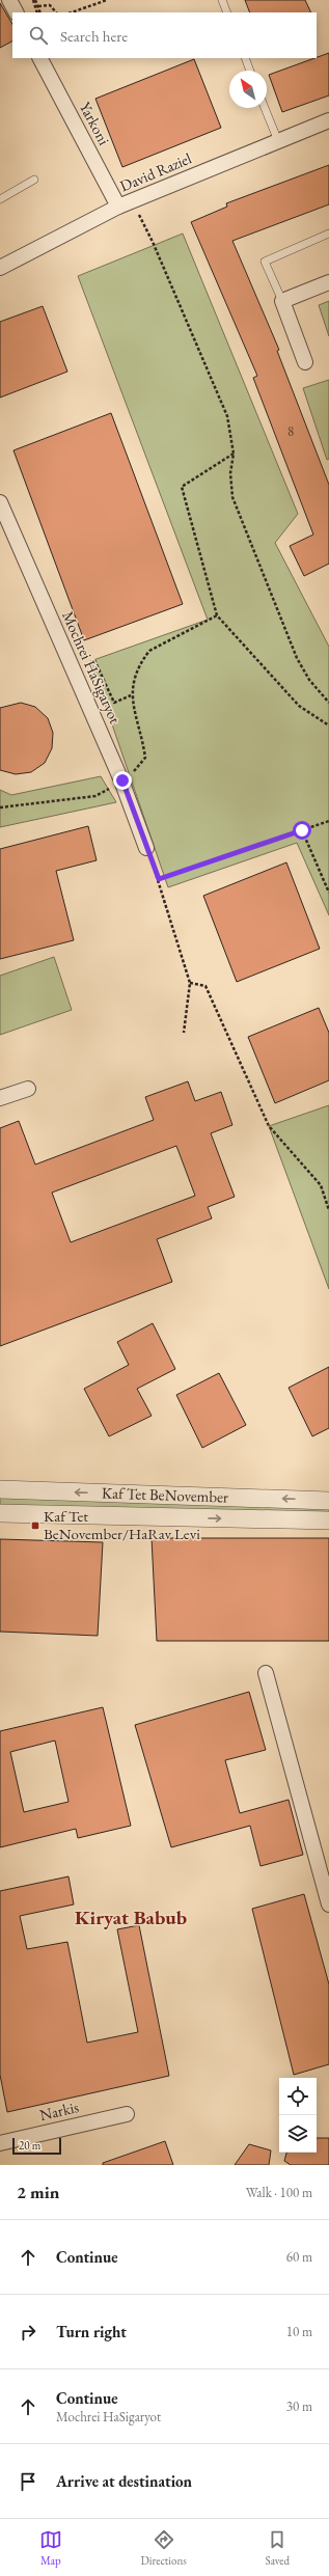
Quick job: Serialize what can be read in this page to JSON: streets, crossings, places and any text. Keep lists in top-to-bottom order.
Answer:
{
  "streets": {
    "street": [
      "Yarkoni",
      "David Raziel",
      "Mochrei HaSigaryot",
      "Kaf Tet BeNovember",
      "Narkis"
    ]
  },
  "crossings": [
    ["Yarkoni", "David Raziel"]
  ],
  "districts": ["Kiryat Babub"],
  "places": {
    "transit": ["Kaf Tet BeNovember/HaRav Levi"]
  },
  "house_numbers": ["8"],
  "scale_bar": "20 m",
  "north": "top left",
  "page": {
    "search": "Search here",
    "scale": "20 m",
    "heading": ["2 min", "Walk · 100 m"],
    "list": [
      ["Continue", "60 m"],
      ["Turn right", "10 m"],
      ["Continue", "Mochrei HaSigaryot", "30 m"],
      "Arrive at destination"
    ],
    "nav": ["Map", "Directions", "Saved"]
  }
}
